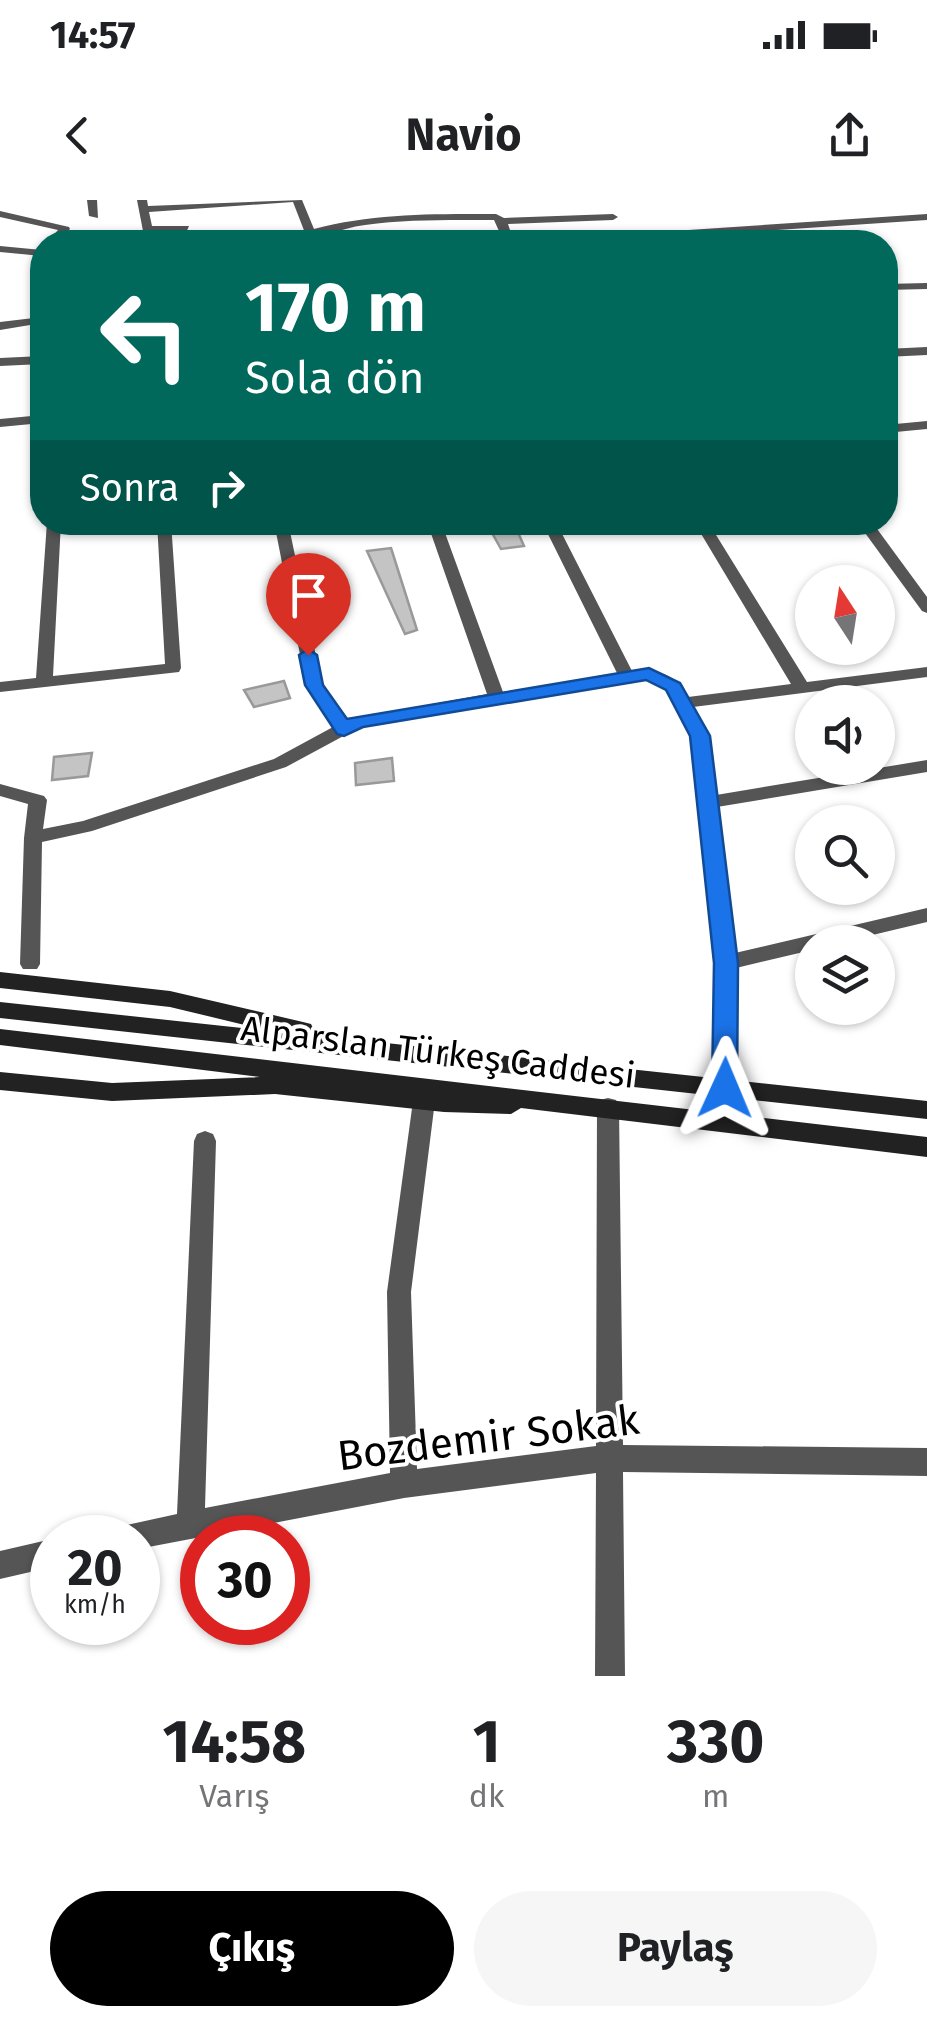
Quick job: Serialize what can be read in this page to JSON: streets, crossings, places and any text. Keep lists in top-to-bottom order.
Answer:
{
  "streets": {
    "main road": ["Alparslan Türkeş Caddesi"],
    "street": ["Bozdemir Sokak"]
  },
  "north": "top",
  "page": {
    "status": "14:57",
    "header": "Navio",
    "turn": ["170 m", "Sola dön"],
    "then": "Sonra",
    "speed": "20 km/h",
    "limit": "30",
    "eta": [
      "14:58",
      "Varış",
      "1",
      "dk",
      "330",
      "m"
    ],
    "buttons": ["Çıkış", "Paylaş"]
  }
}
